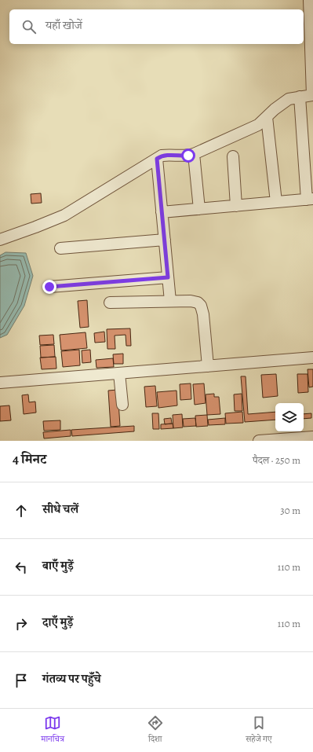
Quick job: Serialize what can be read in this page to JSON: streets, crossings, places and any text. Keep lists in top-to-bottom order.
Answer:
{
  "page": {
    "search": "यहाँ खोजें",
    "heading": ["4 मिनट", "पैदल · 250 m"],
    "list": [
      ["सीधे चलें", "30 m"],
      ["बाएँ मुड़ें", "110 m"],
      ["दाएँ मुड़ें", "110 m"],
      "गंतव्य पर पहुँचे"
    ],
    "nav": ["मानचित्र", "दिशा", "सहेजे गए"]
  }
}
